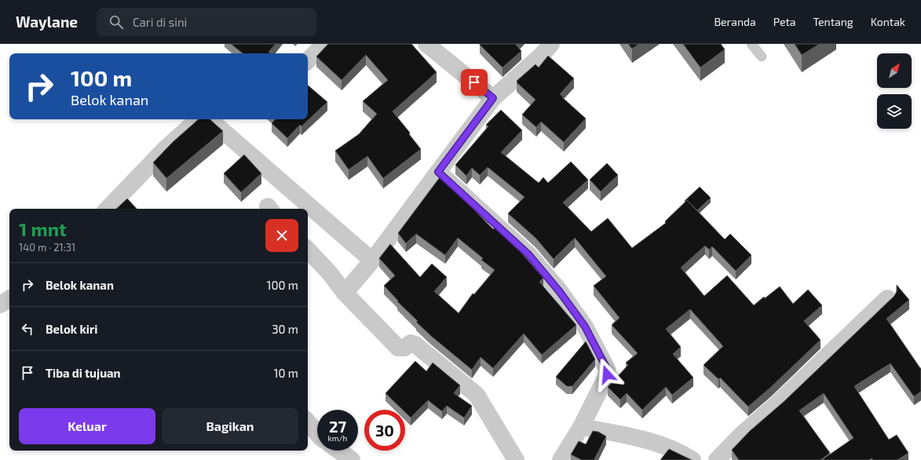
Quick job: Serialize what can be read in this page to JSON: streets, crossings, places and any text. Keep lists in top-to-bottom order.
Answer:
{
  "north": "top right",
  "page": {
    "header": "Waylane",
    "search": "Cari di sini",
    "nav": [
      "Beranda",
      "Peta",
      "Tentang",
      "Kontak"
    ],
    "turn": ["100 m", "Belok kanan"],
    "heading": ["1 mnt", "140 m · 21:31"],
    "list": [
      {
        "name": "Belok kanan",
        "value": "100 m"
      },
      {
        "name": "Belok kiri",
        "value": "30 m"
      },
      {
        "name": "Tiba di tujuan",
        "value": "10 m"
      }
    ],
    "buttons": ["Keluar", "Bagikan"],
    "speed": "27 km/h",
    "limit": "30"
  }
}
